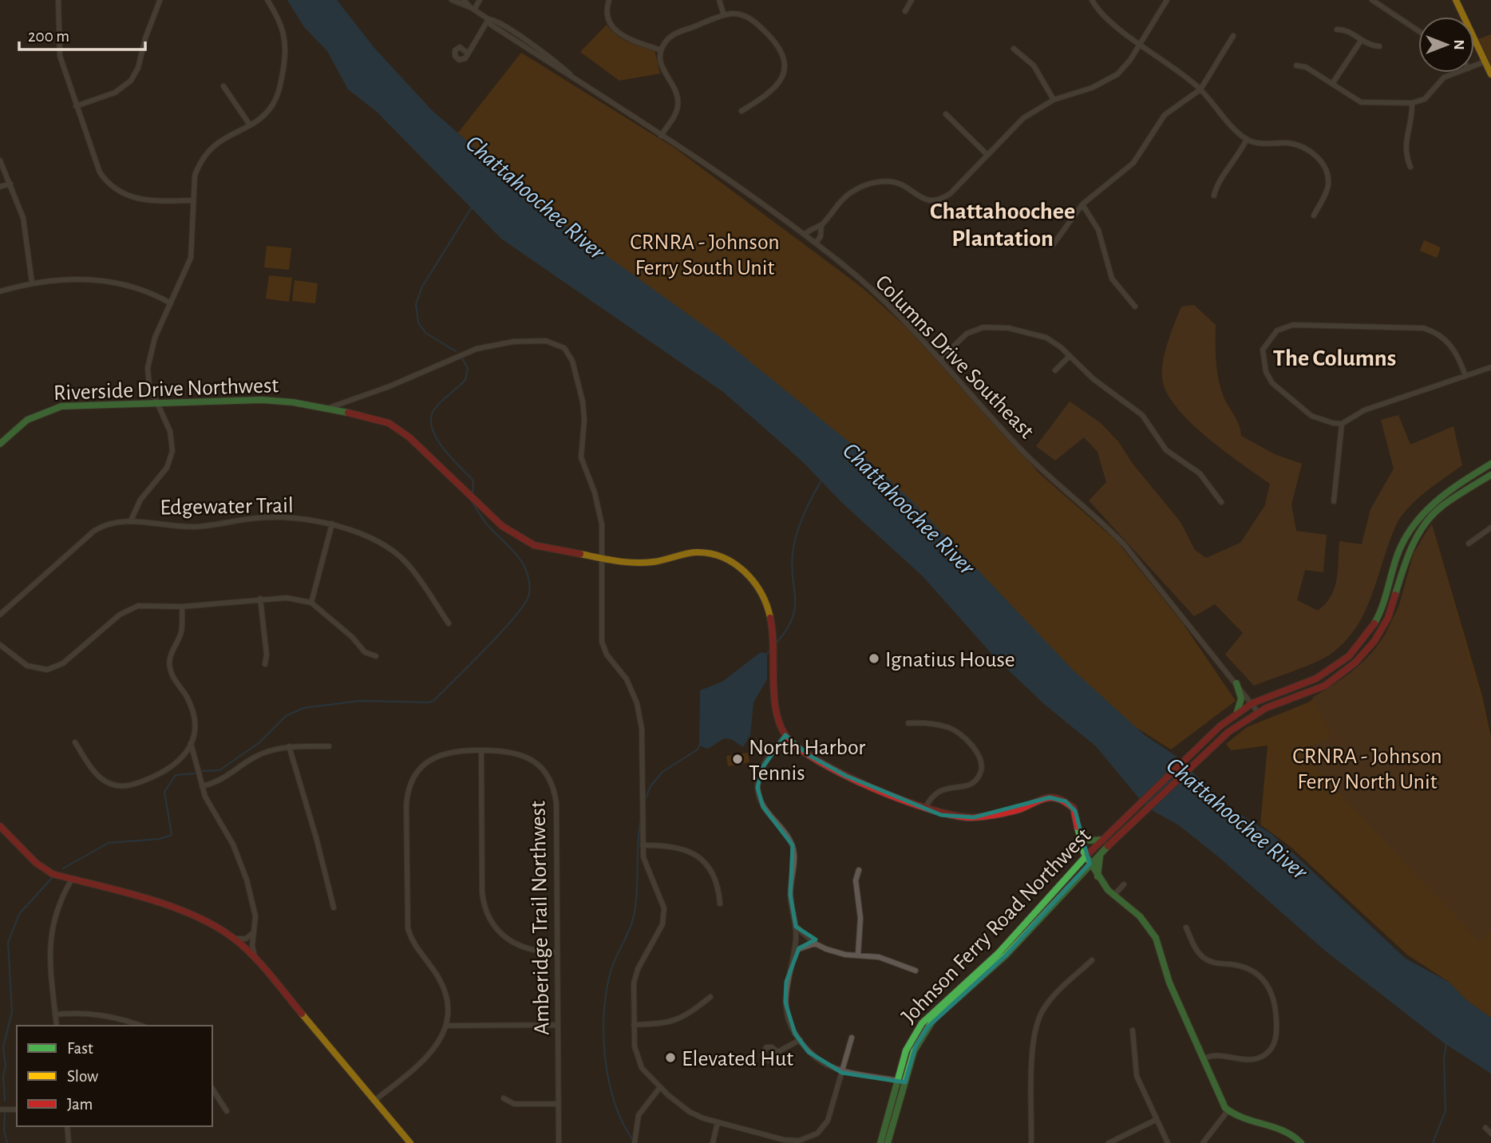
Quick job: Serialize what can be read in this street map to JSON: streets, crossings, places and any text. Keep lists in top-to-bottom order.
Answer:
{
  "streets": {
    "street": [
      "Columns Drive Southeast",
      "Riverside Drive Northwest",
      "Edgewater Trail",
      "Amberidge Trail Northwest",
      "Johnson Ferry Road Northwest"
    ]
  },
  "crossings": [
    ["Columns Drive Southeast", "Johnson Ferry Road Northwest"]
  ],
  "districts": ["Chattahoochee Plantation", "The Columns"],
  "water": ["Chattahoochee River"],
  "parks": ["CRNRA - Johnson Ferry South Unit", "CRNRA - Johnson Ferry North Unit"],
  "places": ["Ignatius House", "North Harbor Tennis", "Elevated Hut"],
  "legend": ["Fast", "Slow", "Jam"],
  "scale_bar": "200 m",
  "north": "right"
}
